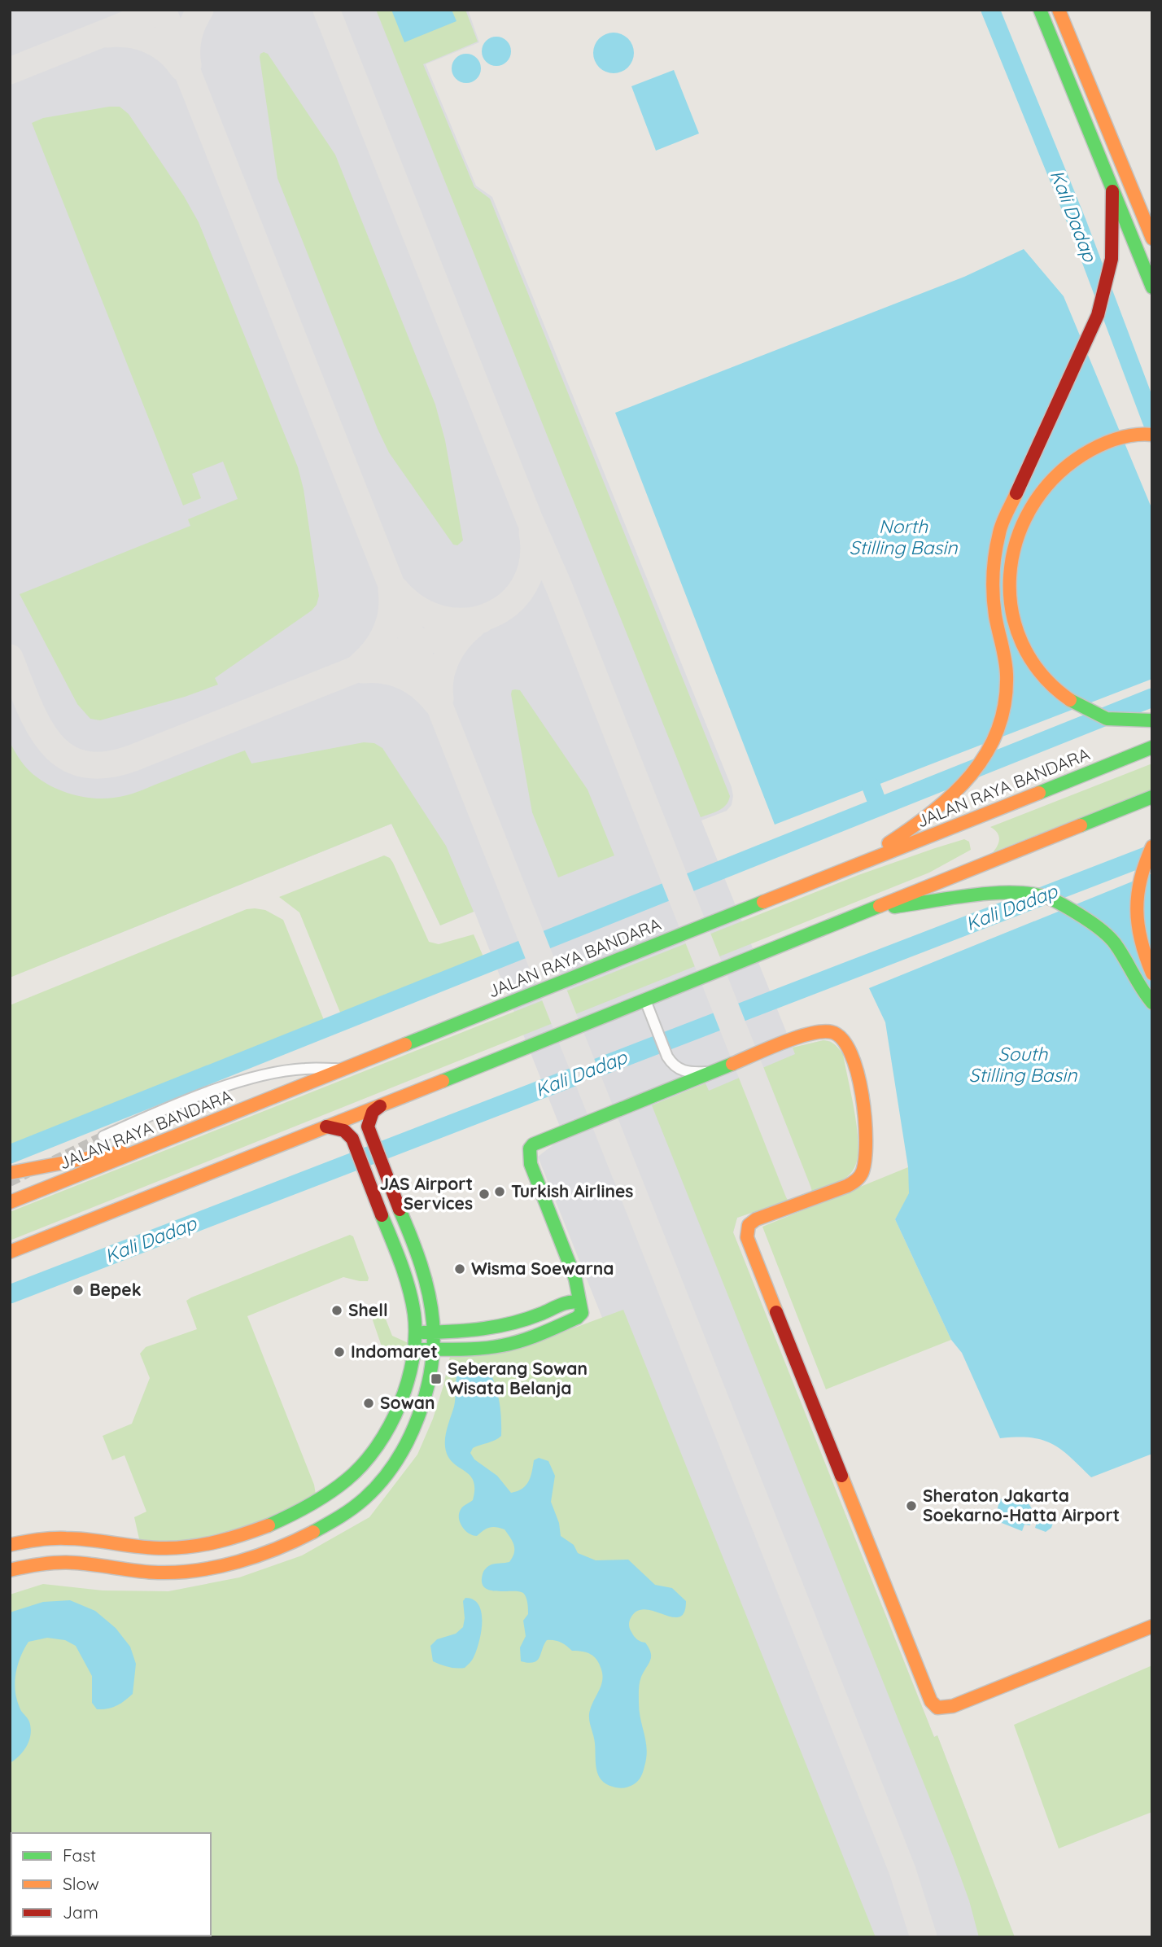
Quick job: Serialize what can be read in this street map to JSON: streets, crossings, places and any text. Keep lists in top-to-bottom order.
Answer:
{
  "streets": {
    "main road": ["JALAN RAYA BANDARA"]
  },
  "water": ["Kali Dadap", "North Stilling Basin", "South Stilling Basin"],
  "places": {
    "other": [
      "Turkish Airlines",
      "JAS Airport Services",
      "Wisma Soewarna",
      "Bepek",
      "Shell",
      "Indomaret",
      "Sowan",
      "Sheraton Jakarta Soekarno-Hatta Airport"
    ],
    "transit": ["Seberang Sowan Wisata Belanja"]
  },
  "legend": ["Fast", "Slow", "Jam"]
}
